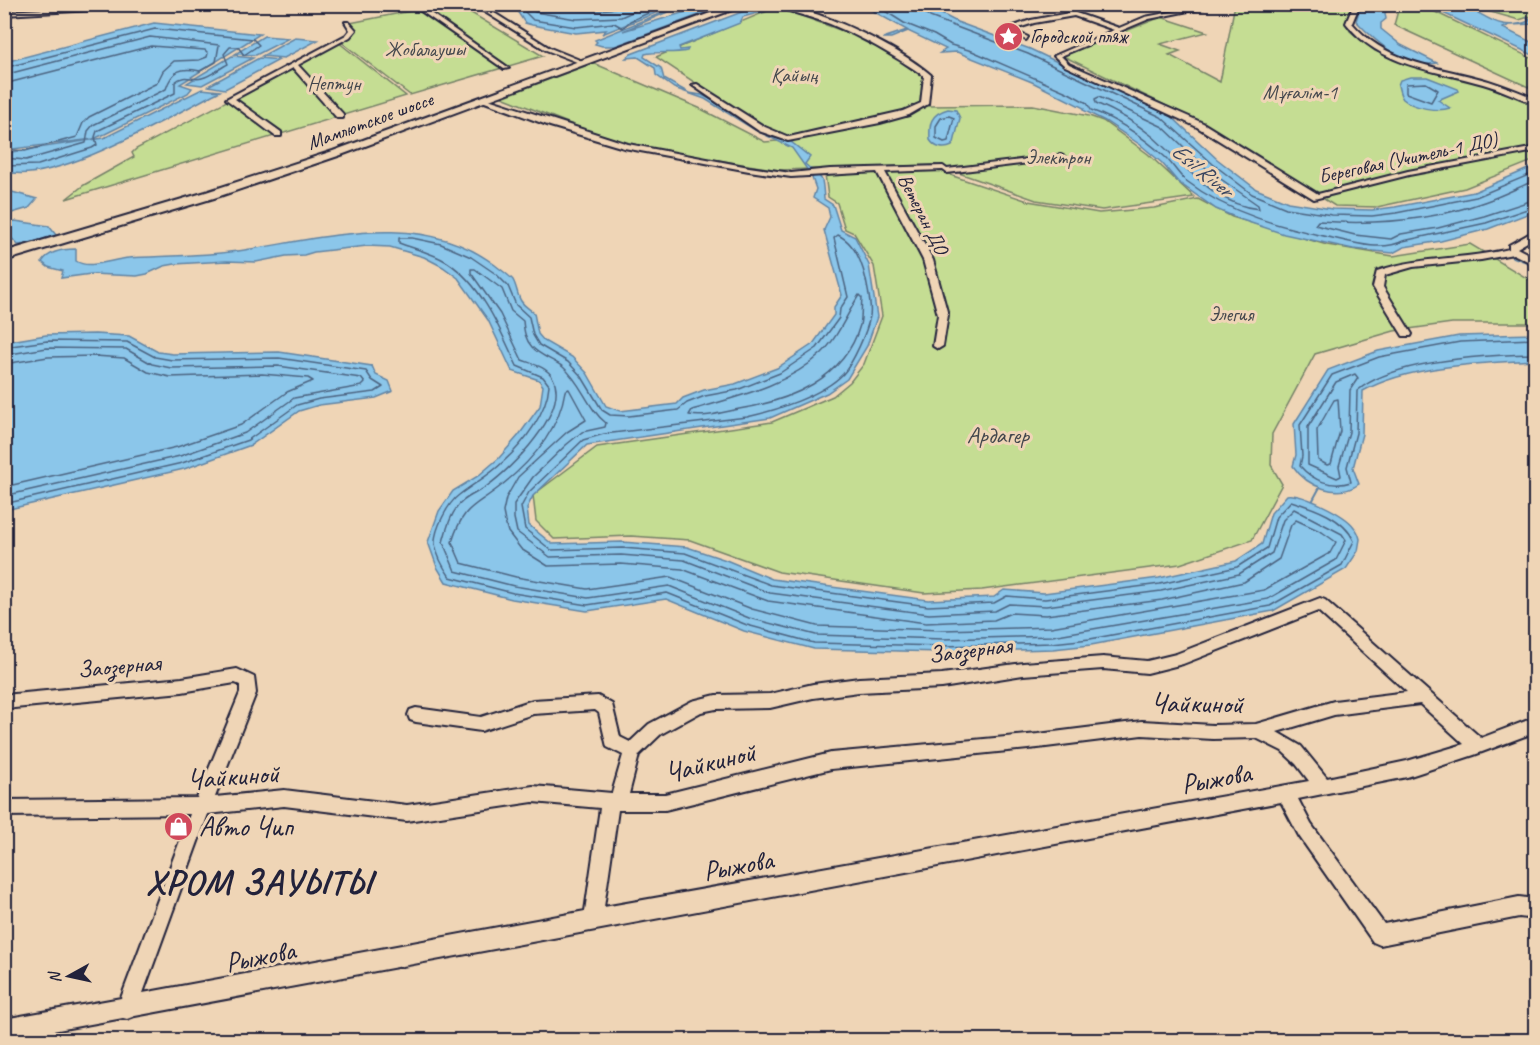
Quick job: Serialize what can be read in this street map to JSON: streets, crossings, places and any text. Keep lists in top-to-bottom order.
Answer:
{
  "streets": {
    "highway": ["Мамлютское шоссе"],
    "street": [
      "Береговая (Учитель-1 ДО)",
      "Ветеран ДО",
      "Заозерная",
      "Чайкиной",
      "Рыжова"
    ]
  },
  "crossings": [
    ["Заозерная", "Чайкиной"]
  ],
  "districts": ["ХРОМ ЗАУЫТЫ"],
  "water": ["Esil River"],
  "parks": [
    "Жобалаушы",
    "Қайың",
    "Нептун",
    "Мұғалім-1",
    "Электрон",
    "Элегия",
    "Ардагер"
  ],
  "places": {
    "place": ["Городской пляж"],
    "shop": ["Авто Чип"]
  },
  "north": "left"
}
